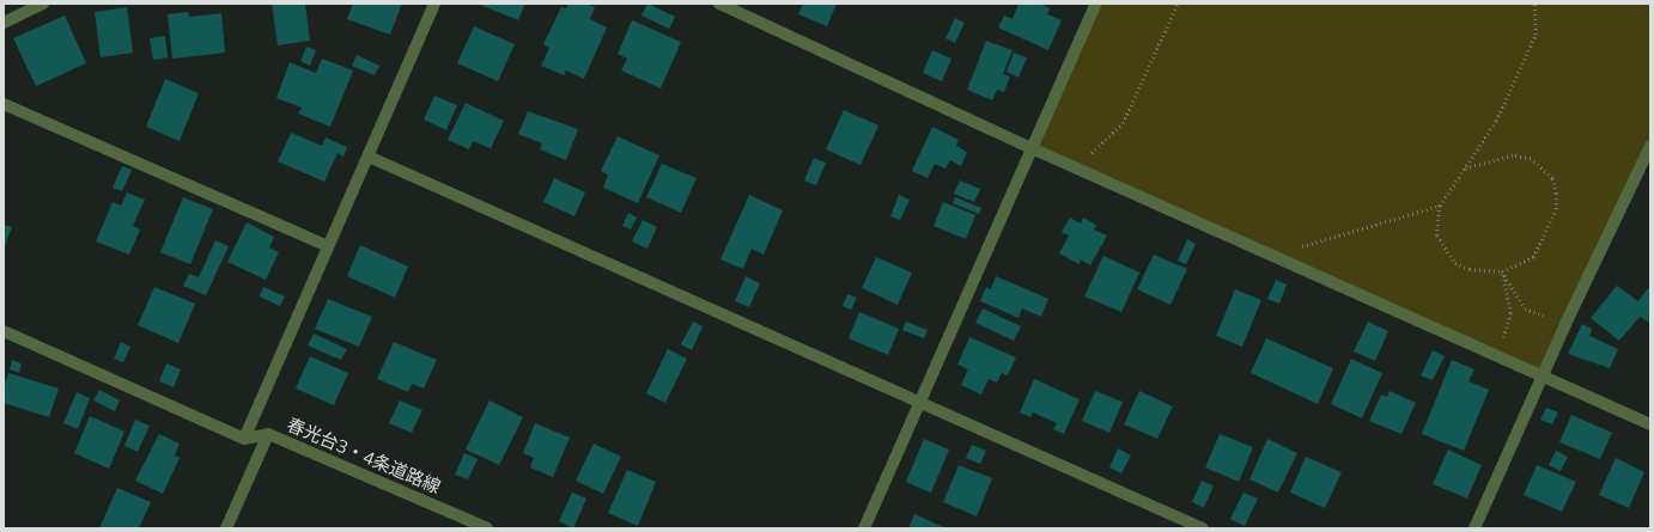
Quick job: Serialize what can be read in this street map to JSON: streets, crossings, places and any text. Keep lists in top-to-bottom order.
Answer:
{
  "streets": {
    "street": ["春光台3・4条道路線"]
  }
}
